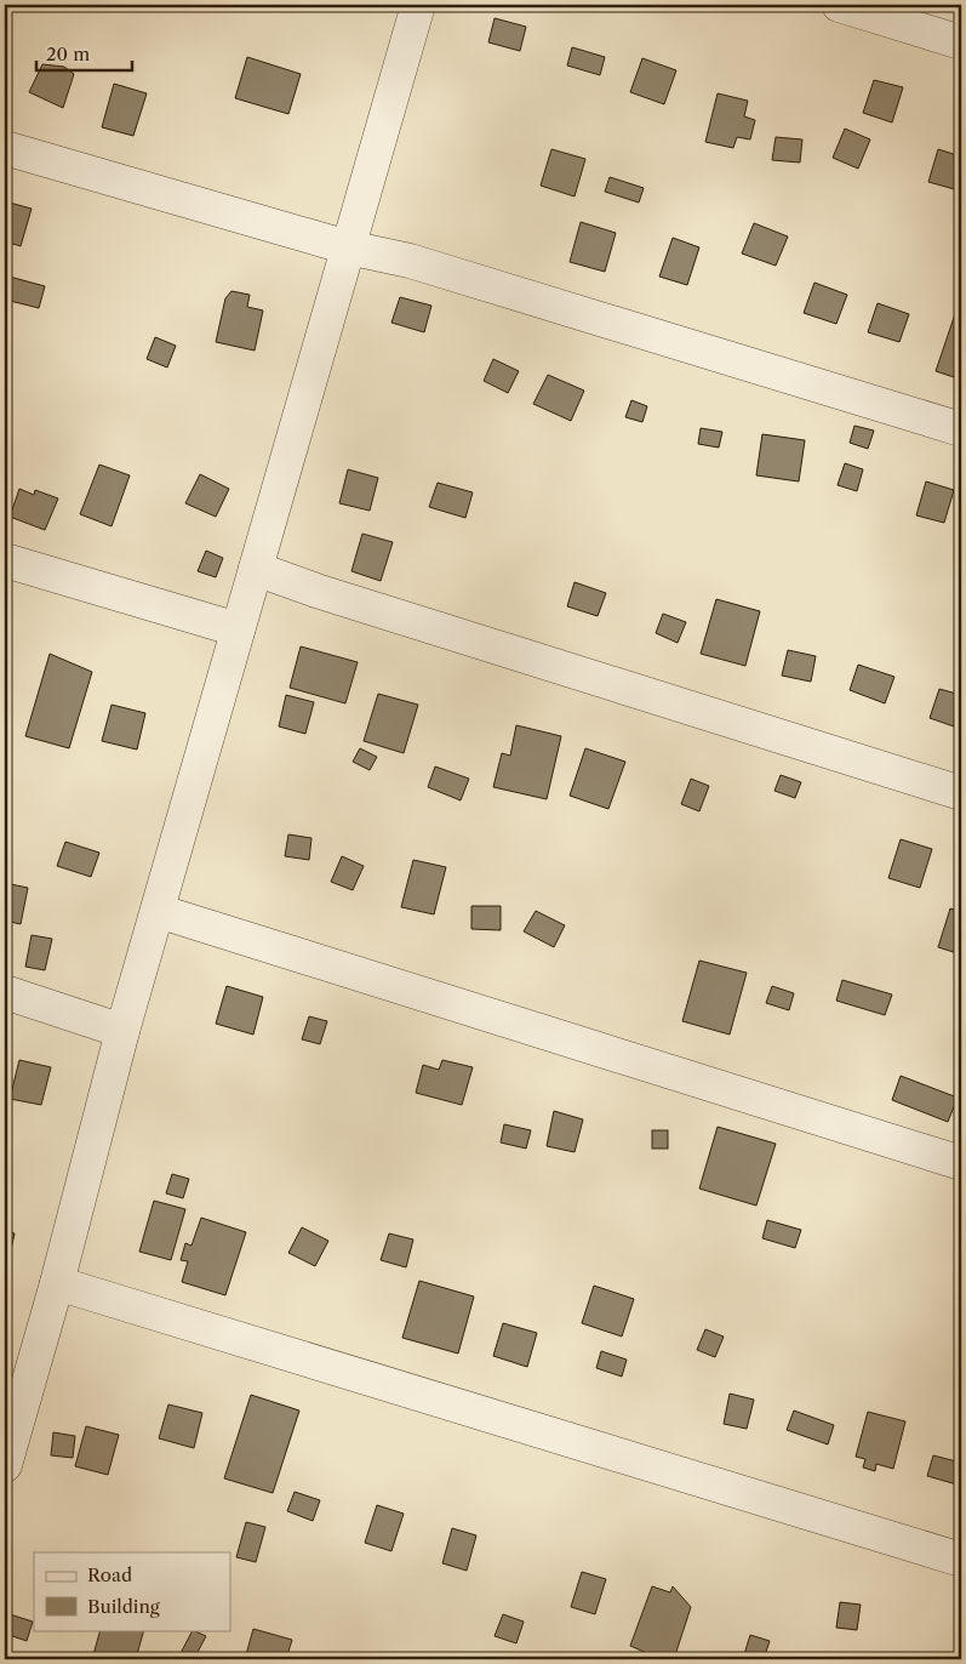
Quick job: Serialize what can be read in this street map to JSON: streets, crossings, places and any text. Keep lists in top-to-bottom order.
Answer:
{
  "legend": ["Road", "Building"],
  "scale_bar": "20 m"
}
